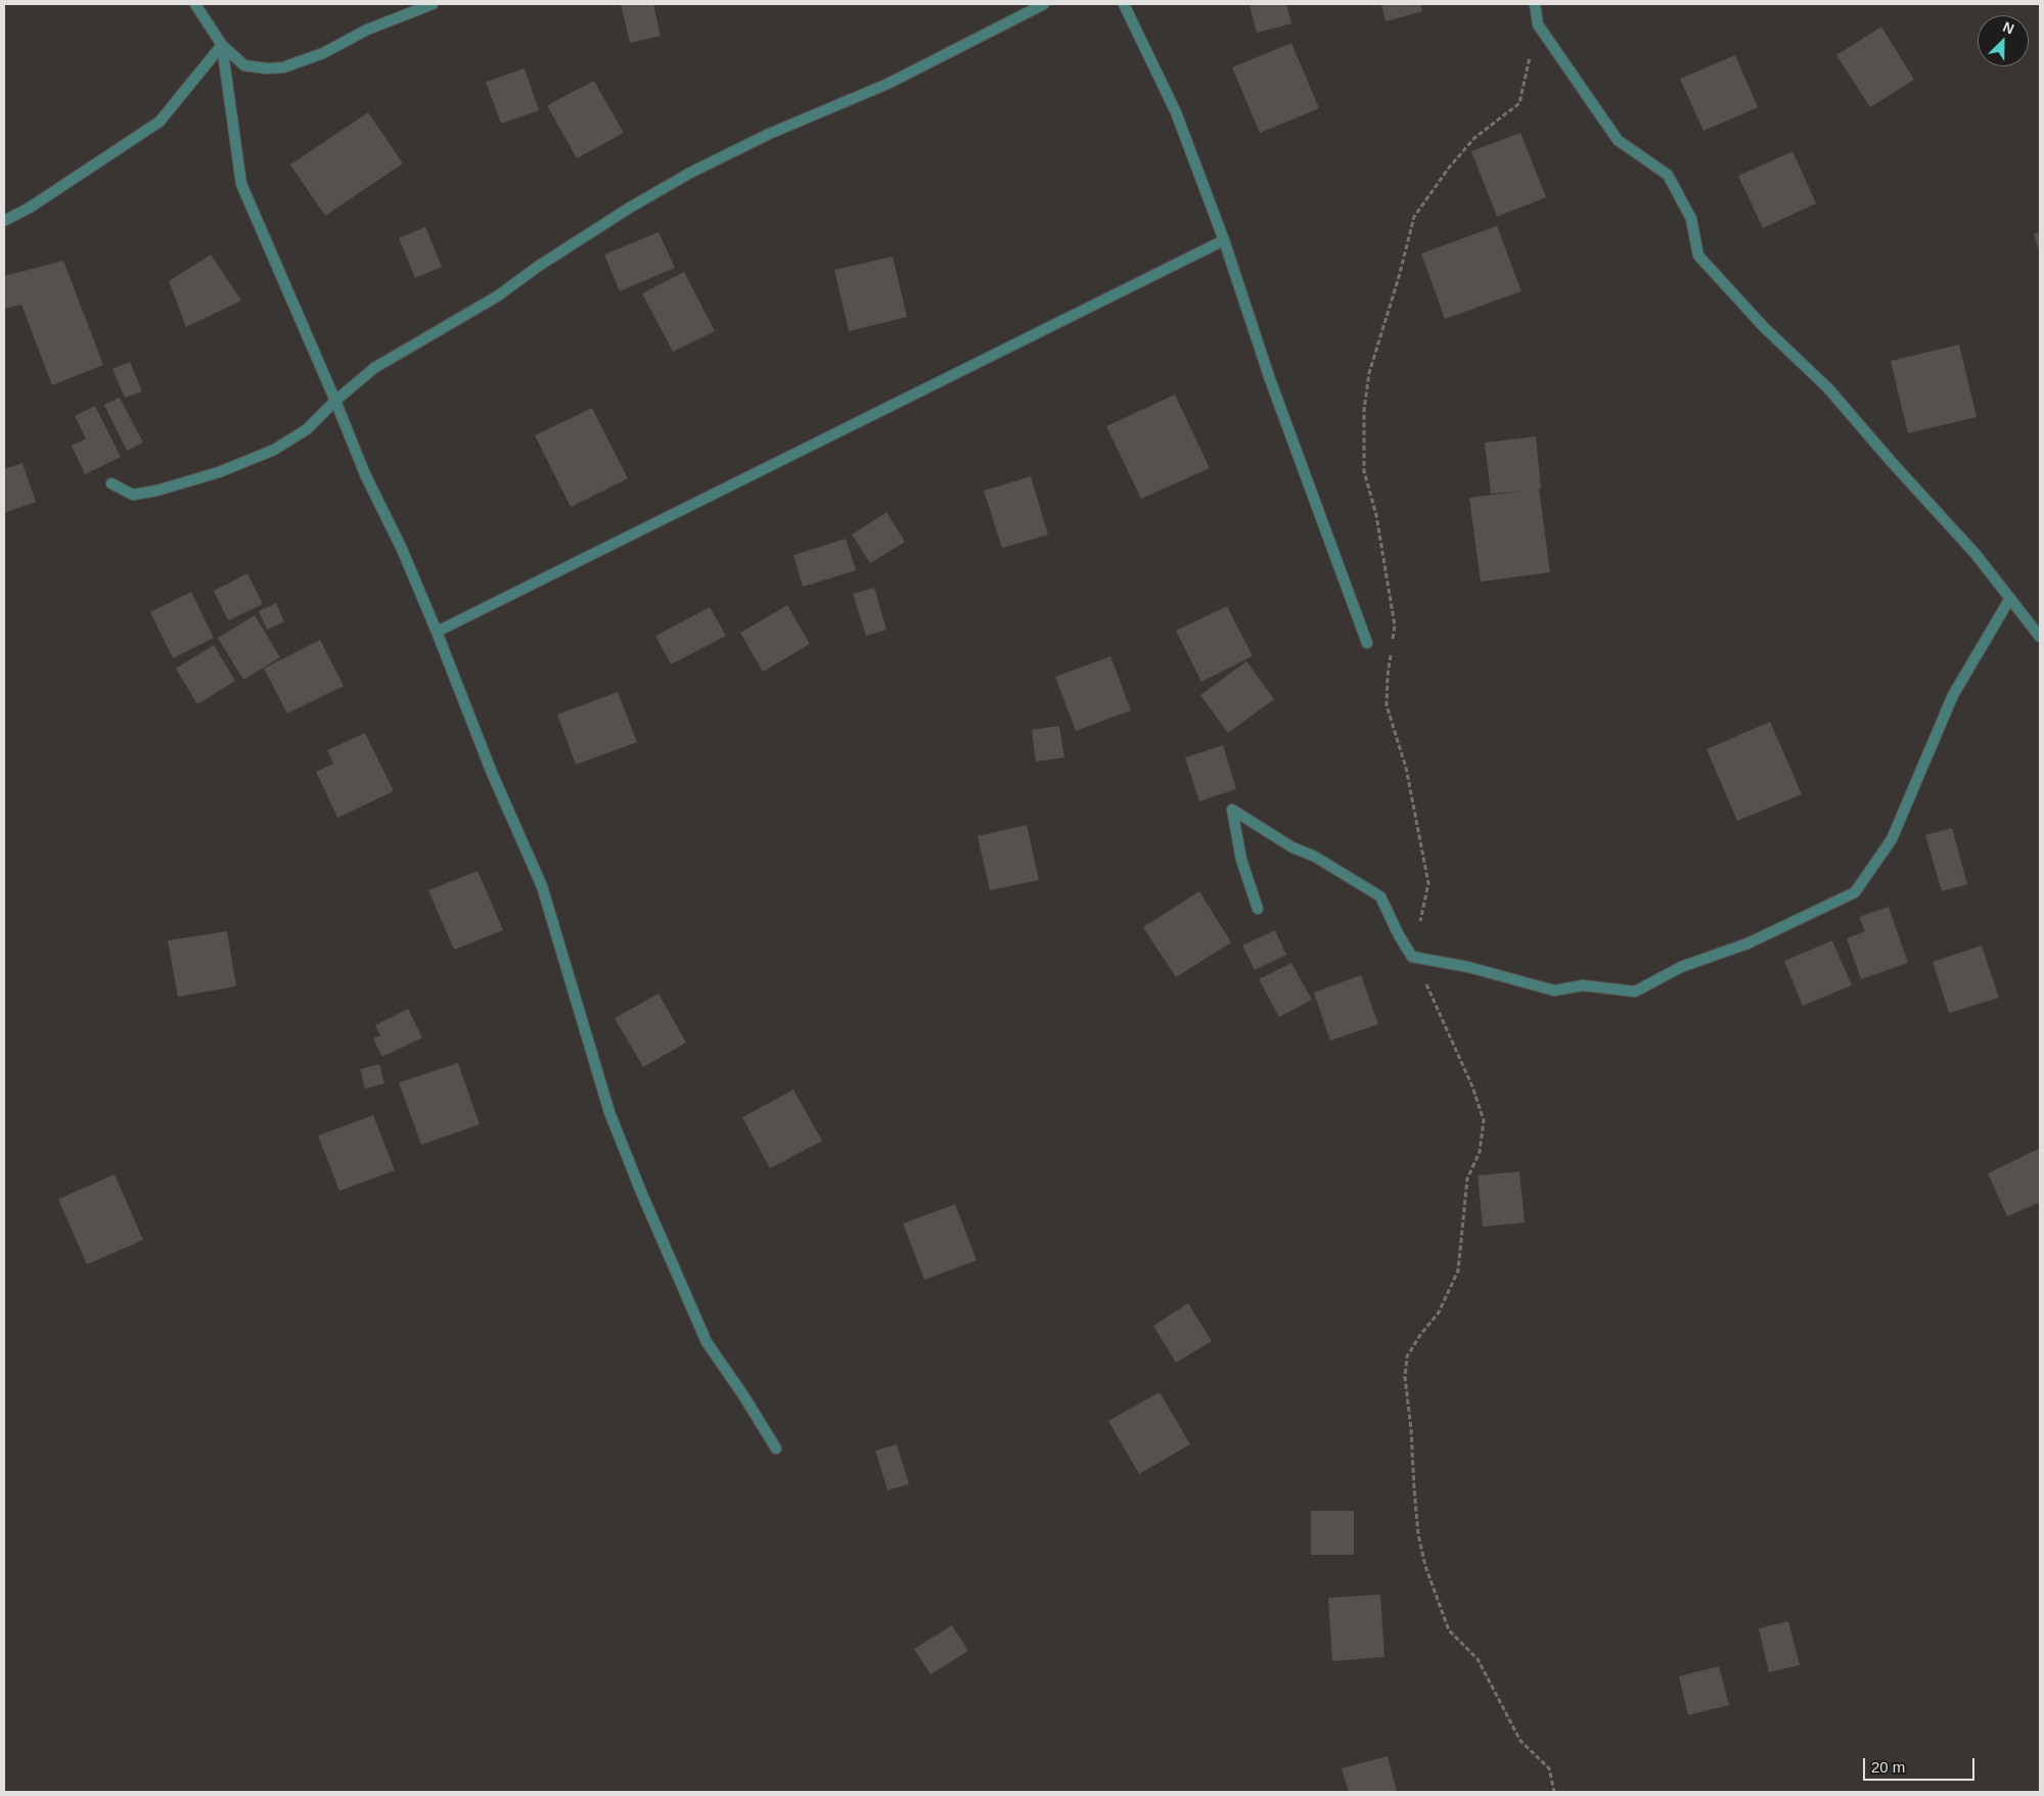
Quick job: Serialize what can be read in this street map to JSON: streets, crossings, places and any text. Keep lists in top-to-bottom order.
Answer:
{
  "scale_bar": "20 m",
  "north": "top right"
}
